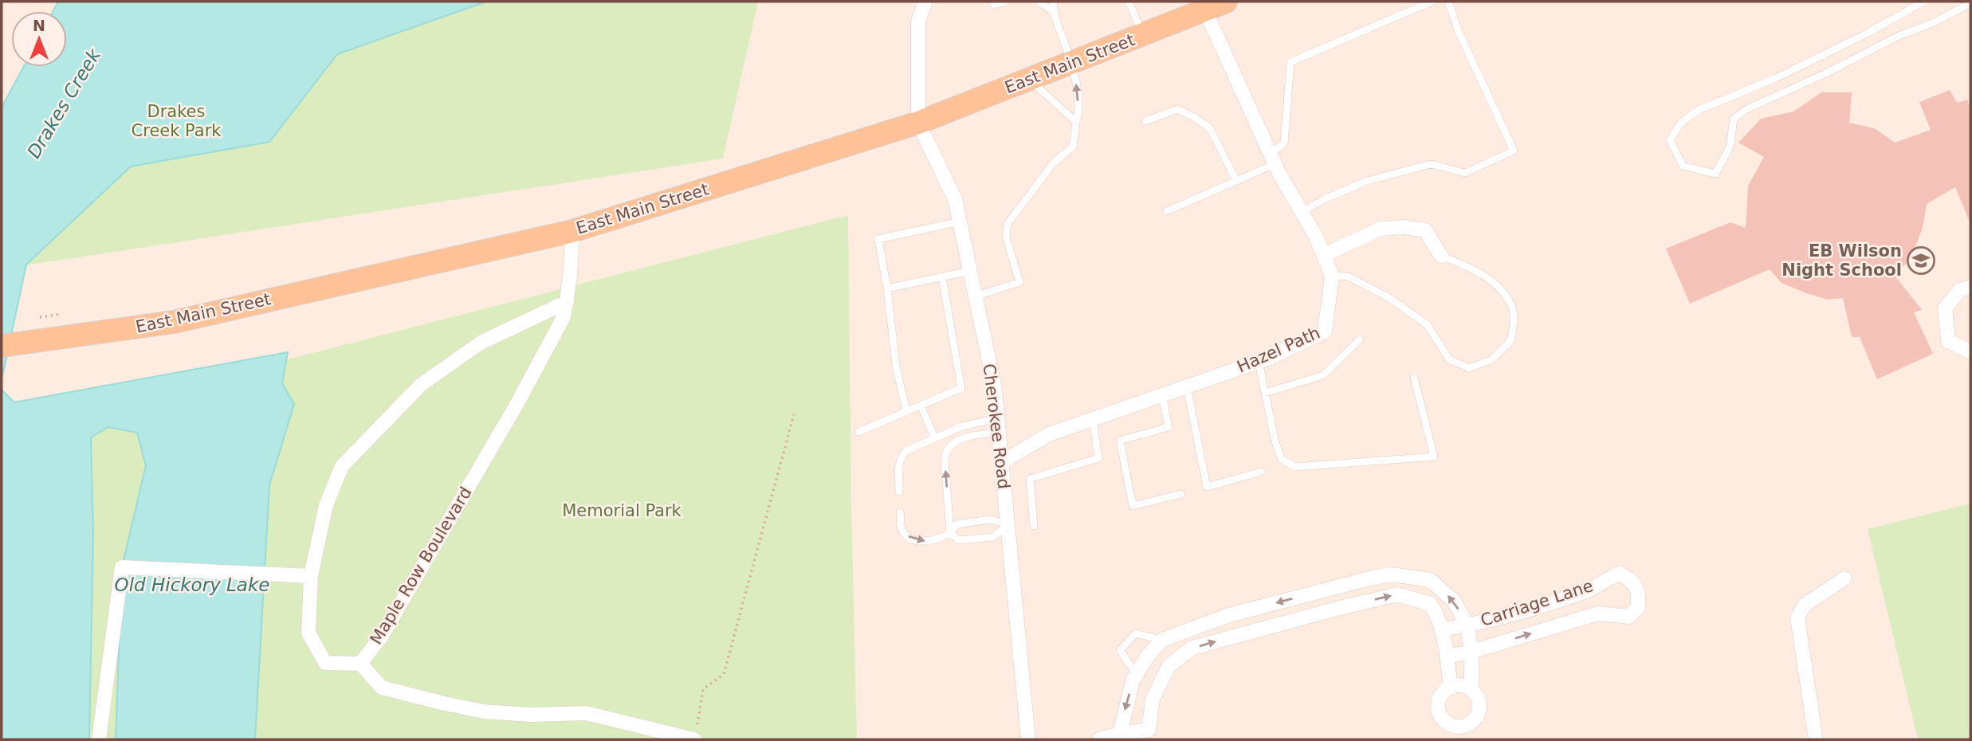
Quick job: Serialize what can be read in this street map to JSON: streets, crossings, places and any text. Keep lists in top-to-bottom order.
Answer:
{
  "streets": {
    "main road": ["East Main Street"],
    "street": [
      "Hazel Path",
      "Cherokee Road",
      "Maple Row Boulevard",
      "Carriage Lane"
    ]
  },
  "crossings": [
    ["East Main Street", "Hazel Path"],
    ["East Main Street", "Cherokee Road"],
    ["East Main Street", "Maple Row Boulevard"],
    ["Hazel Path", "Cherokee Road"]
  ],
  "water": ["Drakes Creek", "Old Hickory Lake"],
  "parks": ["Drakes Creek Park", "Memorial Park"],
  "places": {
    "school or university": ["EB Wilson Night School"]
  },
  "north": "top"
}
